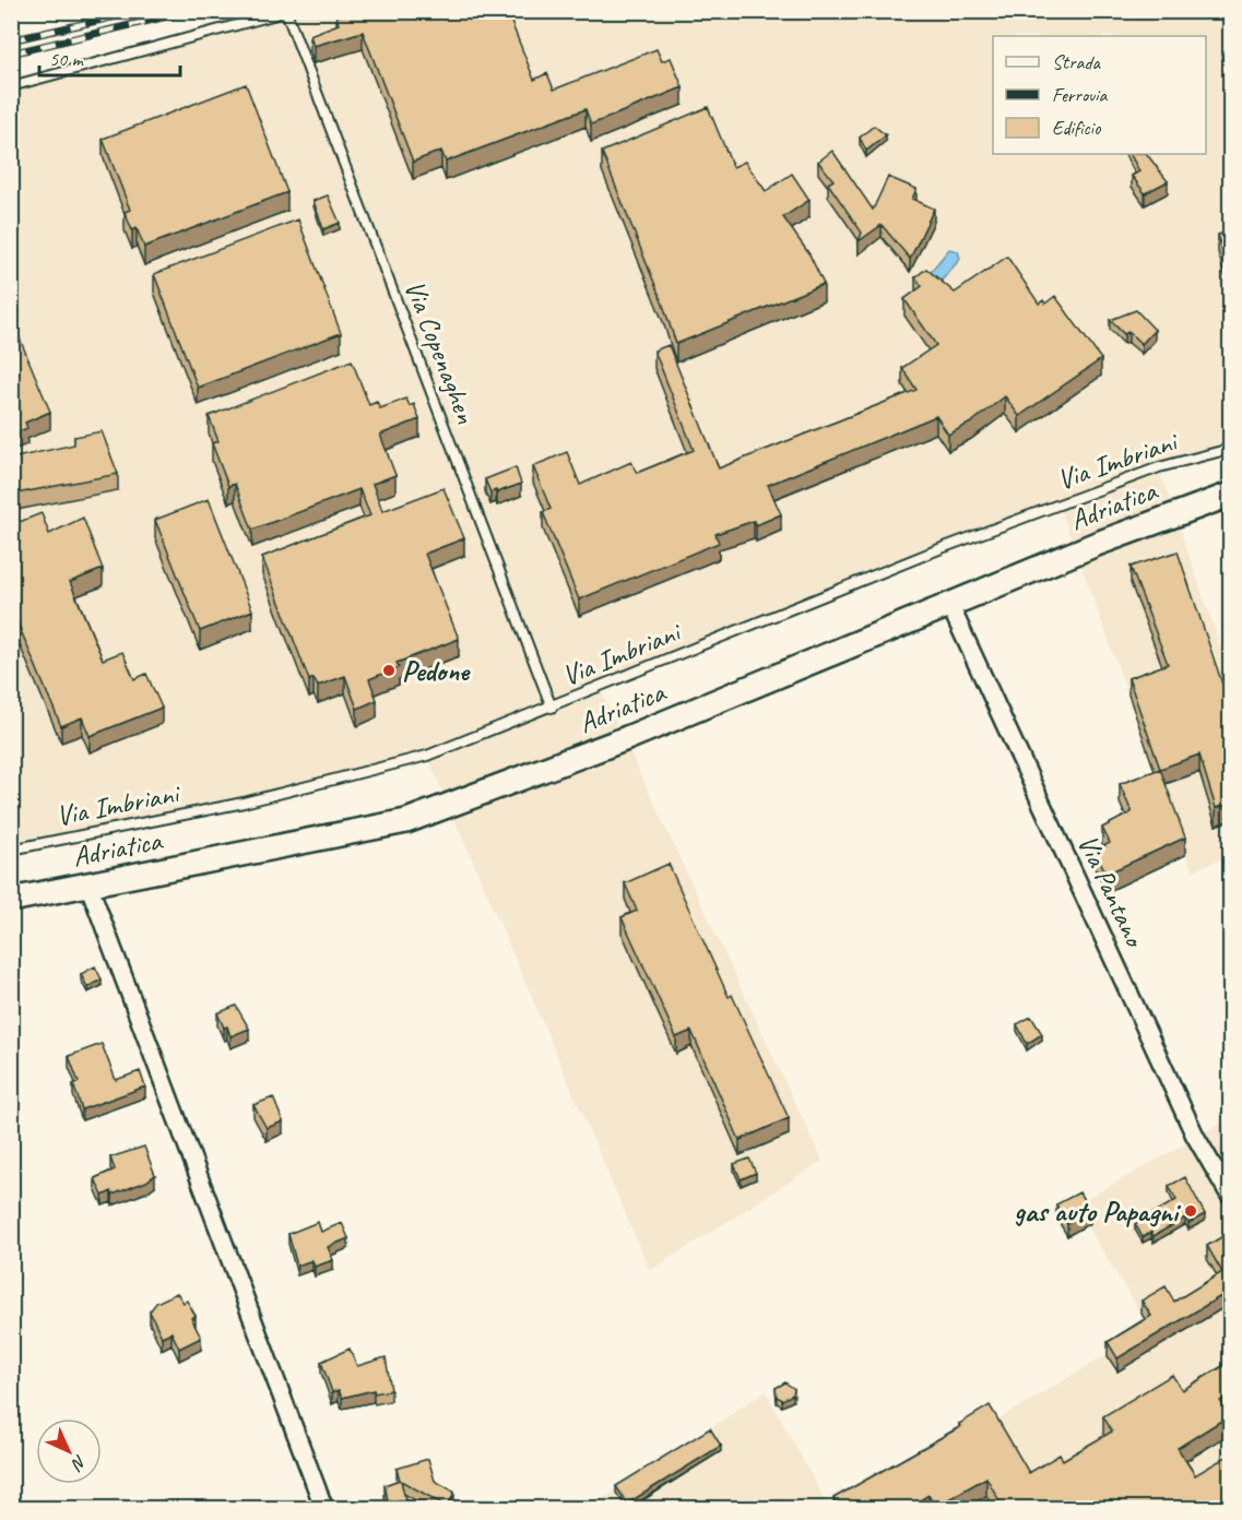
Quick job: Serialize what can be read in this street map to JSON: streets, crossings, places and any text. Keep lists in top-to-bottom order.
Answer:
{
  "streets": {
    "main road": ["Adriatica"],
    "street": ["Via Pantano"],
    "lane": ["Via Copenaghen", "Via Imbriani"]
  },
  "crossings": [
    ["Via Copenaghen", "Via Imbriani"],
    ["Adriatica", "Via Pantano"]
  ],
  "places": ["Pedone", "gas auto Papagni"],
  "legend": ["Strada", "Ferrovia", "Edificio"],
  "scale_bar": "50 m",
  "north": "bottom right"
}
